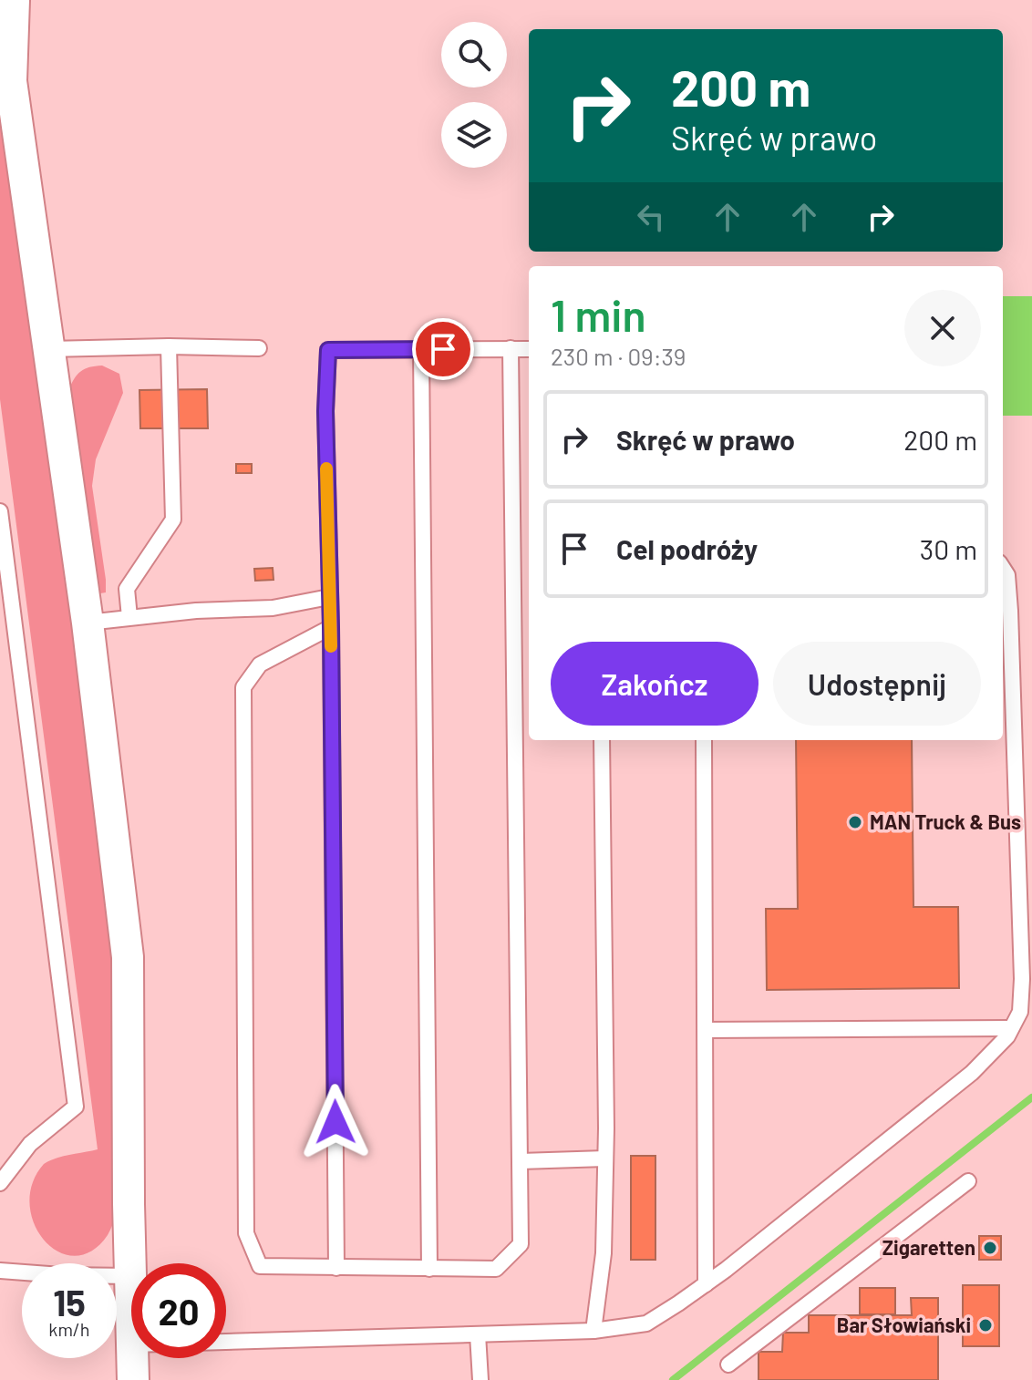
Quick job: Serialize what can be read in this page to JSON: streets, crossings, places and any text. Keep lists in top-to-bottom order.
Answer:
{
  "places": ["MAN Truck & Bus", "Zigaretten", "Bar Słowiański"],
  "page": {
    "turn": ["200 m", "Skręć w prawo"],
    "heading": ["1 min", "230 m · 09:39"],
    "list": [
      {
        "name": "Skręć w prawo",
        "value": "200 m"
      },
      {
        "name": "Cel podróży",
        "value": "30 m"
      }
    ],
    "buttons": ["Zakończ", "Udostępnij"],
    "speed": "15 km/h",
    "limit": "20"
  }
}
